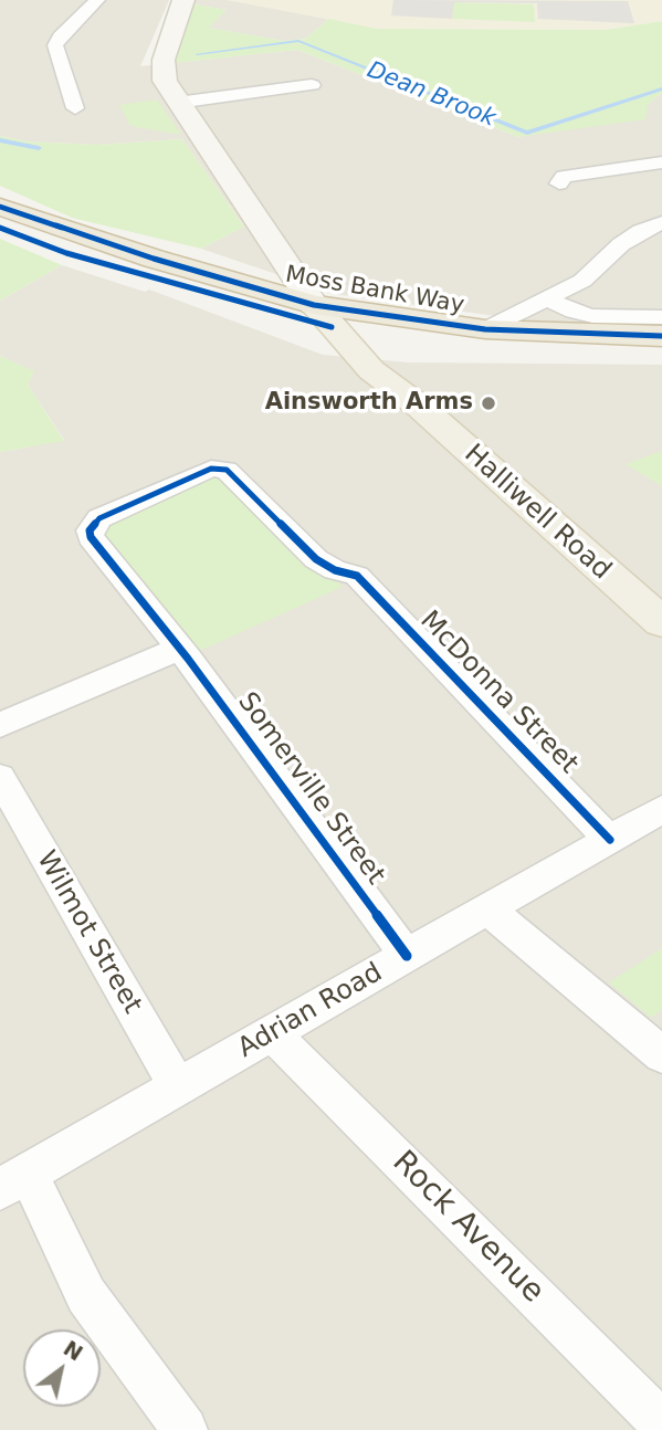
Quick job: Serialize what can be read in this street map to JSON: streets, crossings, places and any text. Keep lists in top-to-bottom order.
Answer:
{
  "streets": {
    "highway": ["Moss Bank Way"],
    "main road": ["Halliwell Road"],
    "street": [
      "McDonna Street",
      "Somerville Street",
      "Wilmot Street",
      "Adrian Road",
      "Rock Avenue"
    ]
  },
  "crossings": [
    ["Moss Bank Way", "Halliwell Road"],
    ["McDonna Street", "Somerville Street"],
    ["McDonna Street", "Adrian Road"],
    ["Somerville Street", "Adrian Road"],
    ["Wilmot Street", "Adrian Road"],
    ["Adrian Road", "Rock Avenue"]
  ],
  "water": ["Dean Brook"],
  "places": ["Ainsworth Arms"],
  "north": "top right"
}
